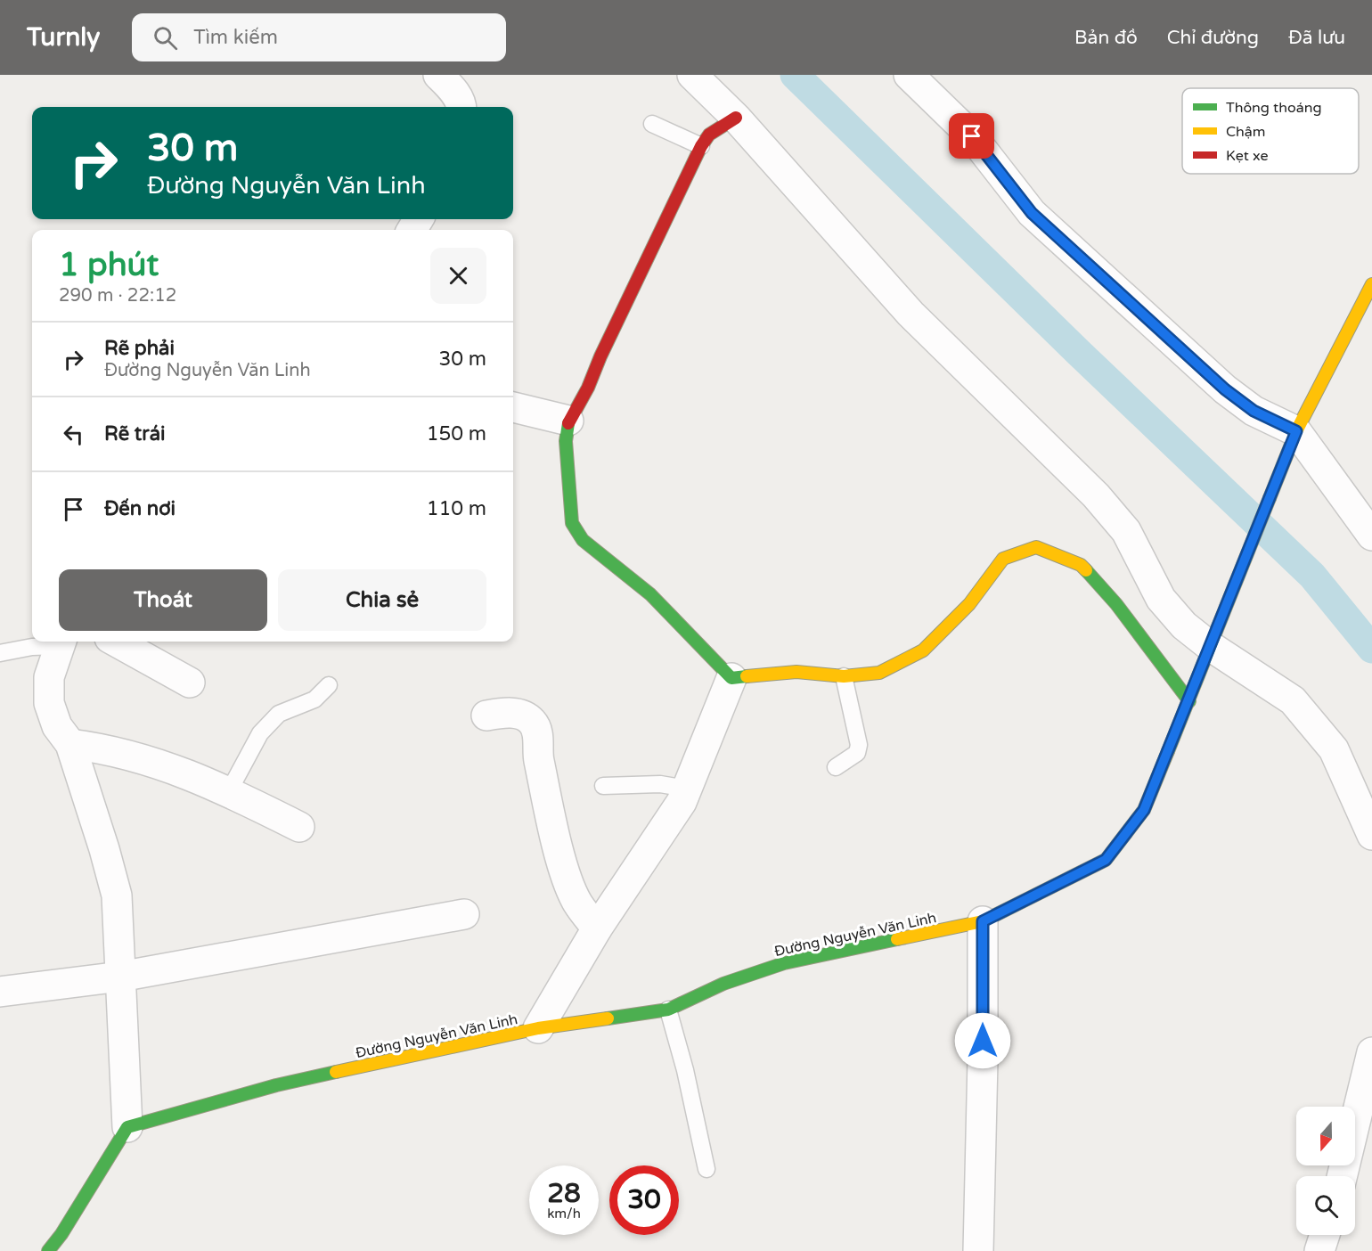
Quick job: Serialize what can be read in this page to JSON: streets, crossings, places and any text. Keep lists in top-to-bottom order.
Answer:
{
  "streets": {
    "street": ["Đường Nguyễn Văn Linh"]
  },
  "legend": ["Thông thoáng", "Chậm", "Kẹt xe"],
  "north": "bottom",
  "page": {
    "header": "Turnly",
    "search": "Tìm kiếm",
    "nav": ["Bản đồ", "Chỉ đường", "Đã lưu"],
    "turn": ["30 m", "Đường Nguyễn Văn Linh"],
    "heading": ["1 phút", "290 m · 22:12"],
    "list": [
      {
        "name": "Rẽ phải",
        "note": "Đường Nguyễn Văn Linh",
        "value": "30 m"
      },
      {
        "name": "Rẽ trái",
        "value": "150 m"
      },
      {
        "name": "Đến nơi",
        "value": "110 m"
      }
    ],
    "buttons": ["Thoát", "Chia sẻ"],
    "speed": "28 km/h",
    "limit": "30"
  }
}
